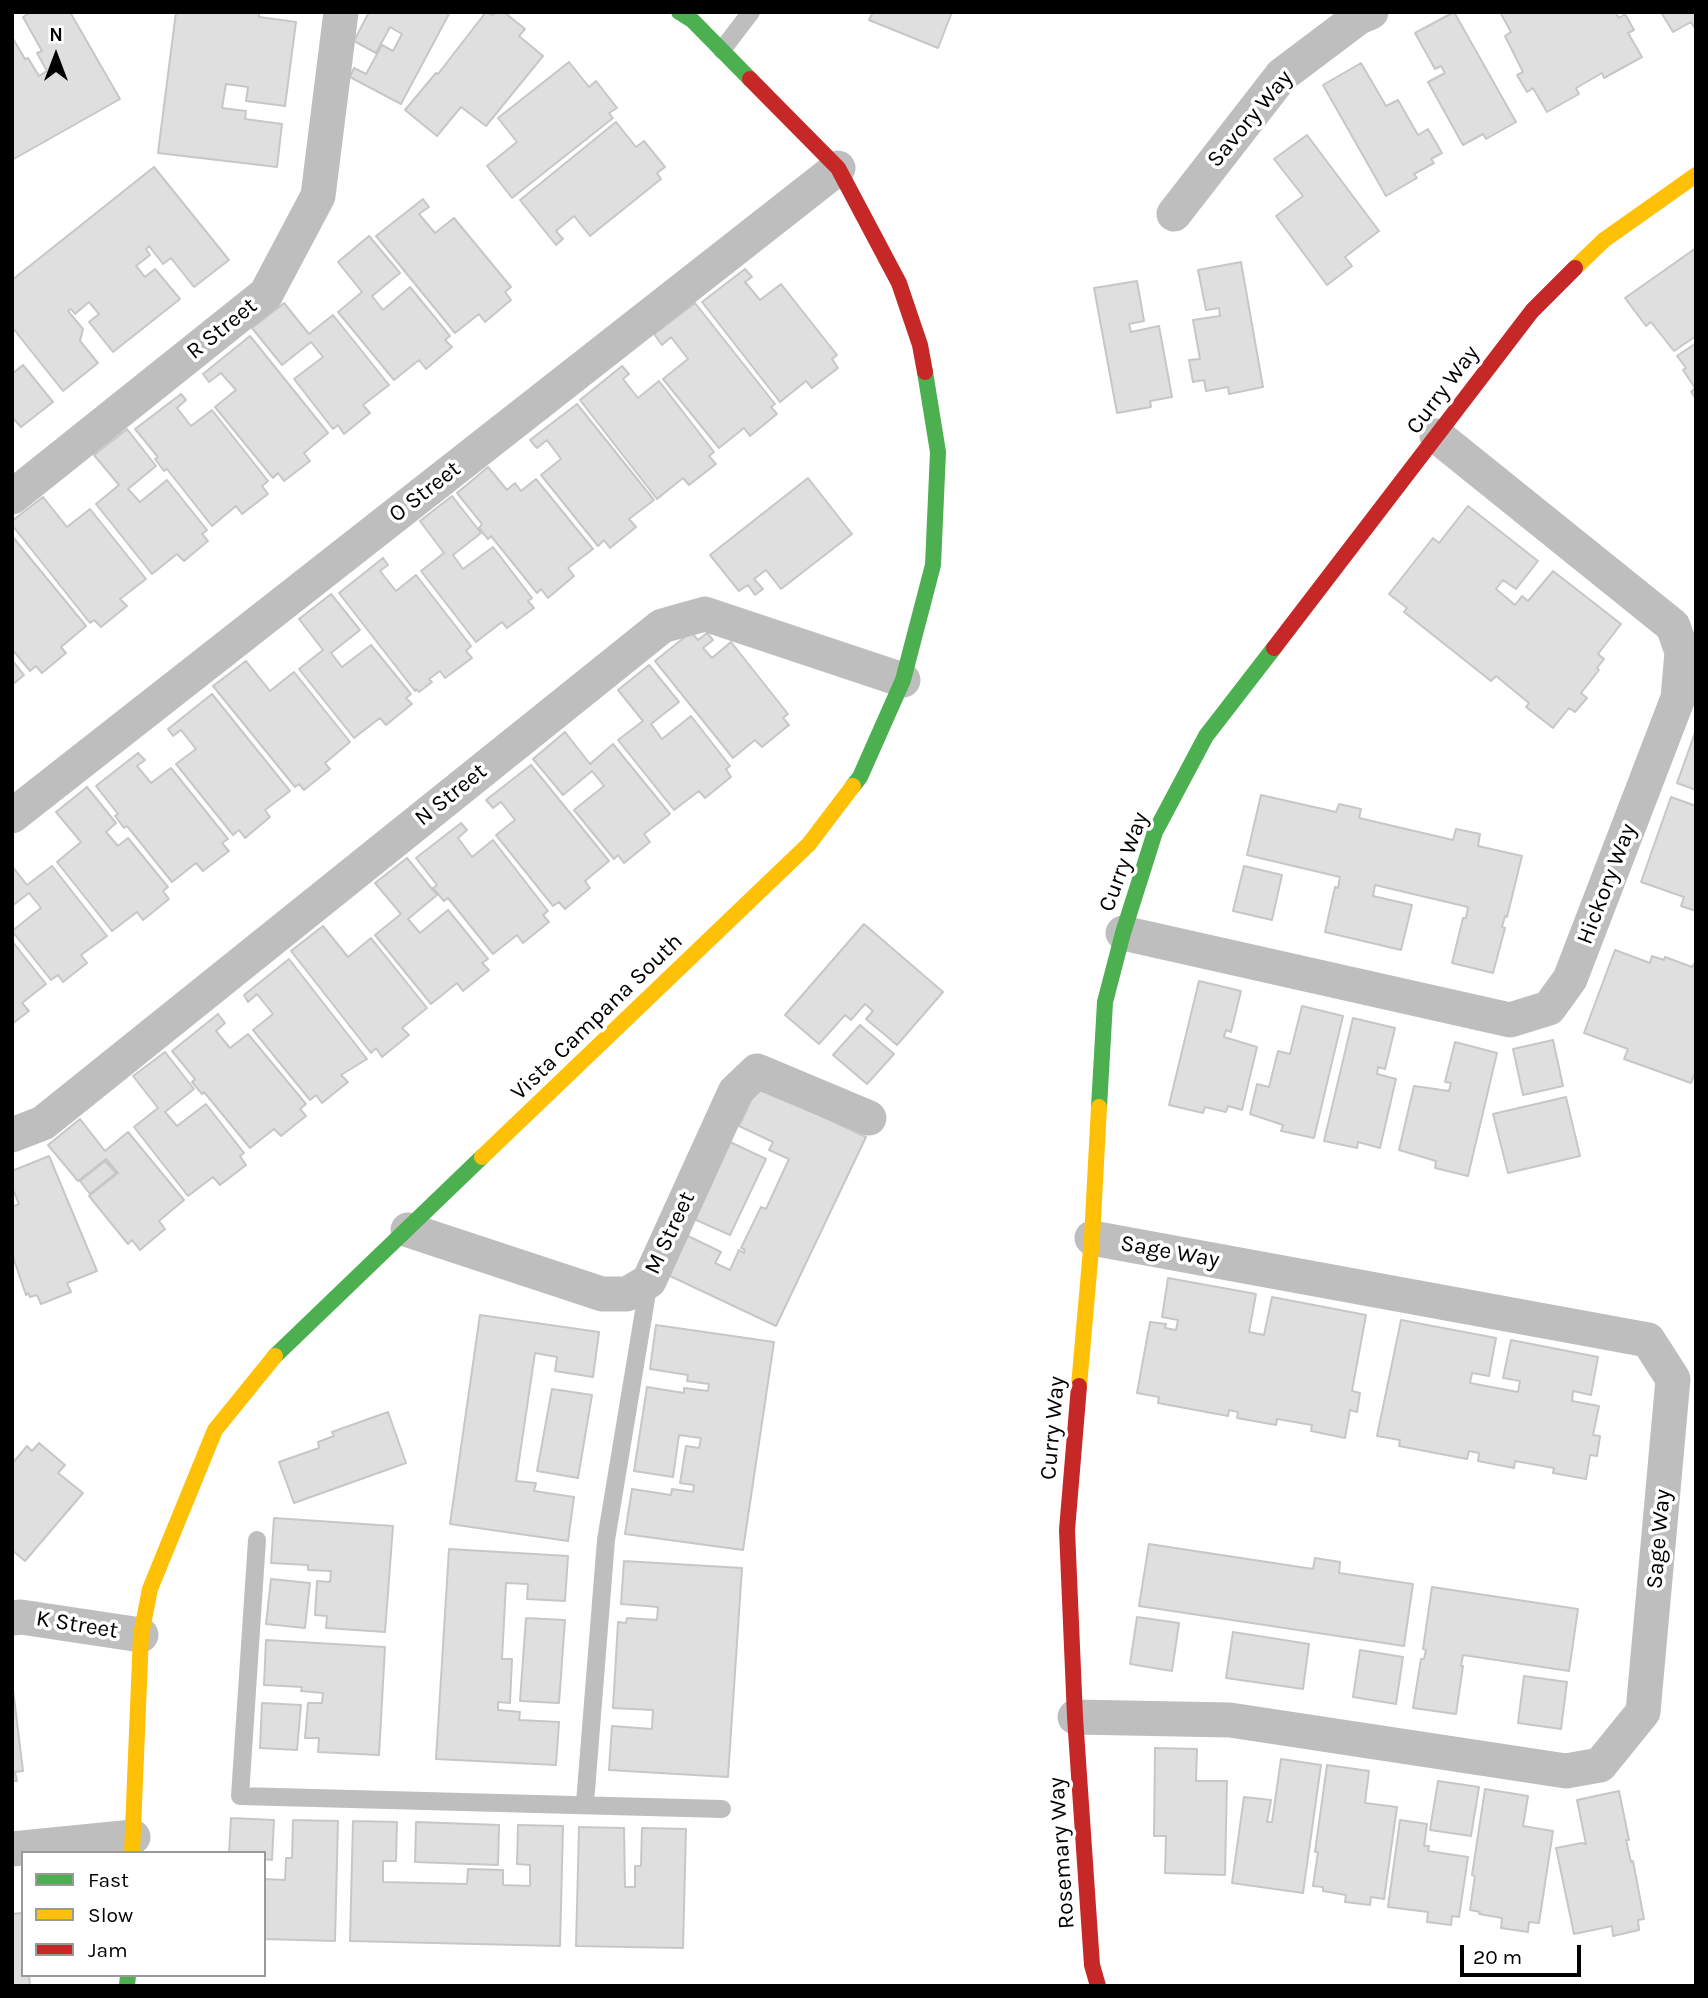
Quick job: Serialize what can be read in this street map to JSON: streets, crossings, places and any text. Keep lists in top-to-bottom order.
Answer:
{
  "streets": {
    "street": [
      "Savory Way",
      "R Street",
      "Curry Way",
      "O Street",
      "N Street",
      "Hickory Way",
      "Vista Campana South",
      "M Street",
      "Sage Way",
      "K Street",
      "Rosemary Way"
    ]
  },
  "crossings": [
    ["Curry Way", "Hickory Way"],
    ["Curry Way", "Sage Way"],
    ["Curry Way", "Rosemary Way"],
    ["O Street", "Vista Campana South"],
    ["N Street", "Vista Campana South"],
    ["Vista Campana South", "M Street"],
    ["Vista Campana South", "K Street"],
    ["Sage Way", "Rosemary Way"]
  ],
  "legend": ["Fast", "Slow", "Jam"],
  "scale_bar": "20 m",
  "north": "top"
}
